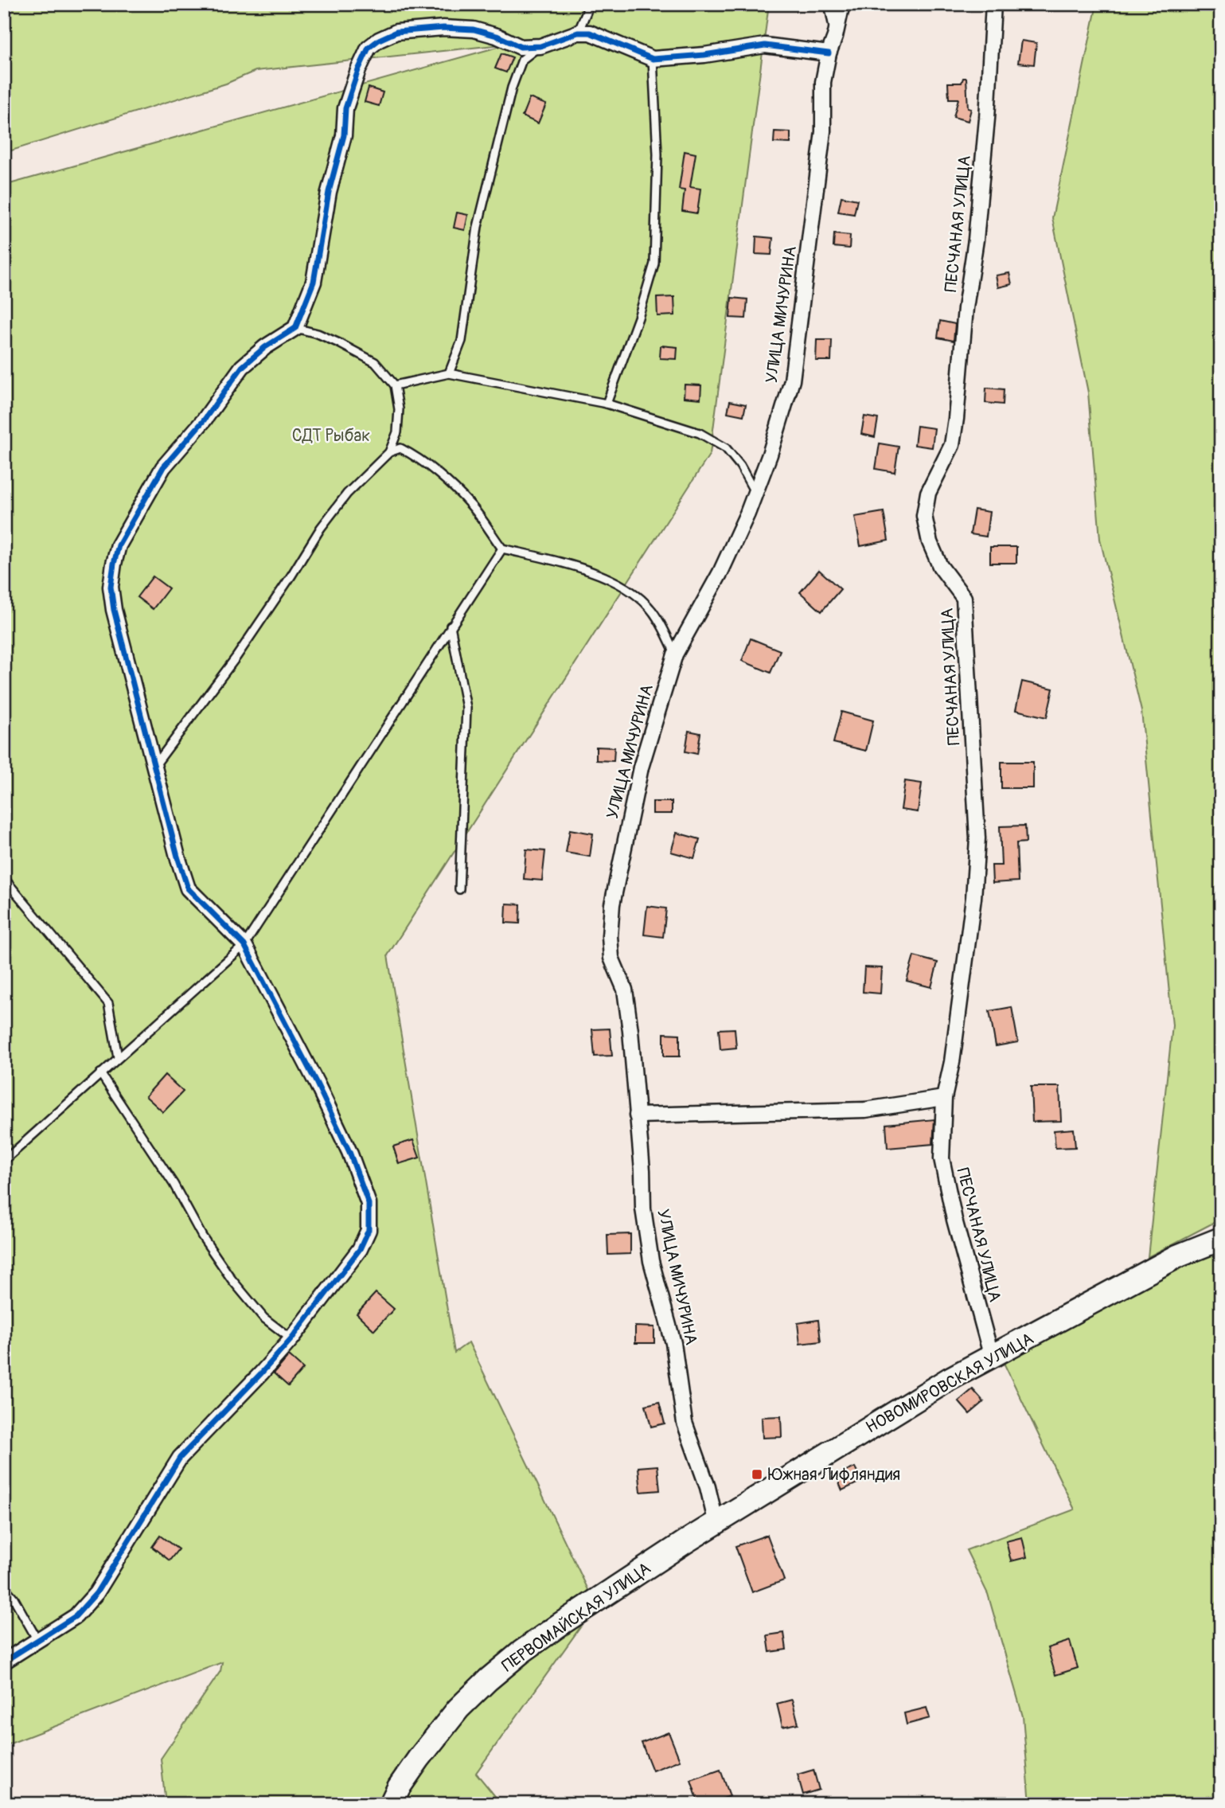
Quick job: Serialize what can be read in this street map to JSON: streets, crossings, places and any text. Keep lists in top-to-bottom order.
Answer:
{
  "streets": {
    "main road": ["НОВОМИРОВСКАЯ УЛИЦА", "ПЕРВОМАЙСКАЯ УЛИЦА"],
    "street": ["ПЕСЧАНАЯ УЛИЦА", "УЛИЦА МИЧУРИНА"]
  },
  "crossings": [
    ["ПЕСЧАНАЯ УЛИЦА", "НОВОМИРОВСКАЯ УЛИЦА"],
    ["УЛИЦА МИЧУРИНА", "НОВОМИРОВСКАЯ УЛИЦА"],
    ["НОВОМИРОВСКАЯ УЛИЦА", "ПЕРВОМАЙСКАЯ УЛИЦА"]
  ],
  "parks": ["СДТ Рыбак"],
  "places": {
    "transit": ["Южная Лифляндия"]
  }
}
